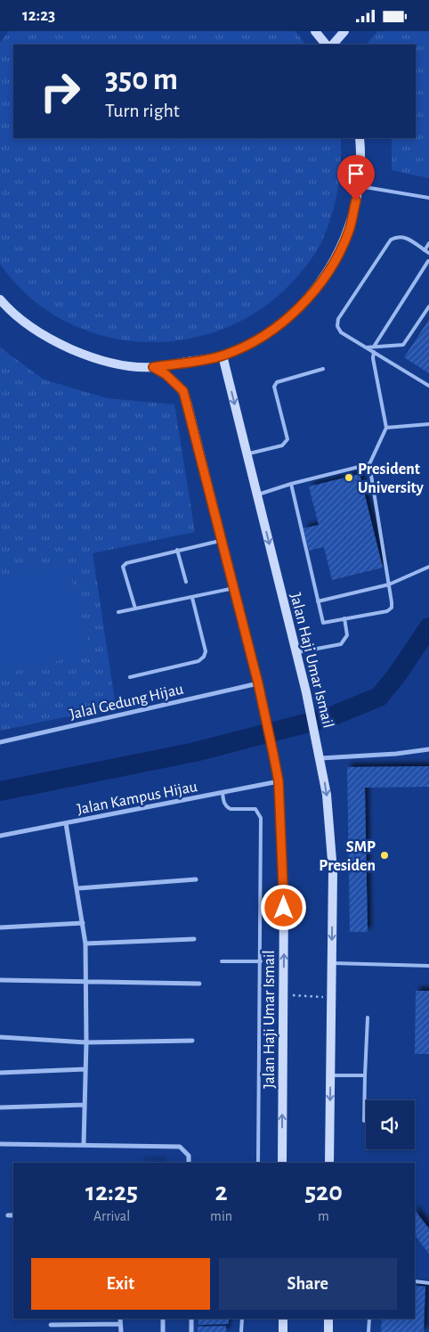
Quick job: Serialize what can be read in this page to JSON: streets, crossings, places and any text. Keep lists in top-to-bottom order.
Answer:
{
  "streets": {
    "main road": ["Jalan Haji Umar Ismail"],
    "street": ["Jalal Gedung Hijau", "Jalan Kampus Hijau"]
  },
  "crossings": [
    ["Jalan Haji Umar Ismail", "Jalal Gedung Hijau"],
    ["Jalan Haji Umar Ismail", "Jalan Kampus Hijau"]
  ],
  "places": ["President University", "SMP Presiden"],
  "page": {
    "status": "12:23",
    "turn": ["350 m", "Turn right"],
    "eta": [
      "12:25",
      "Arrival",
      "2",
      "min",
      "520",
      "m"
    ],
    "buttons": ["Exit", "Share"]
  }
}
